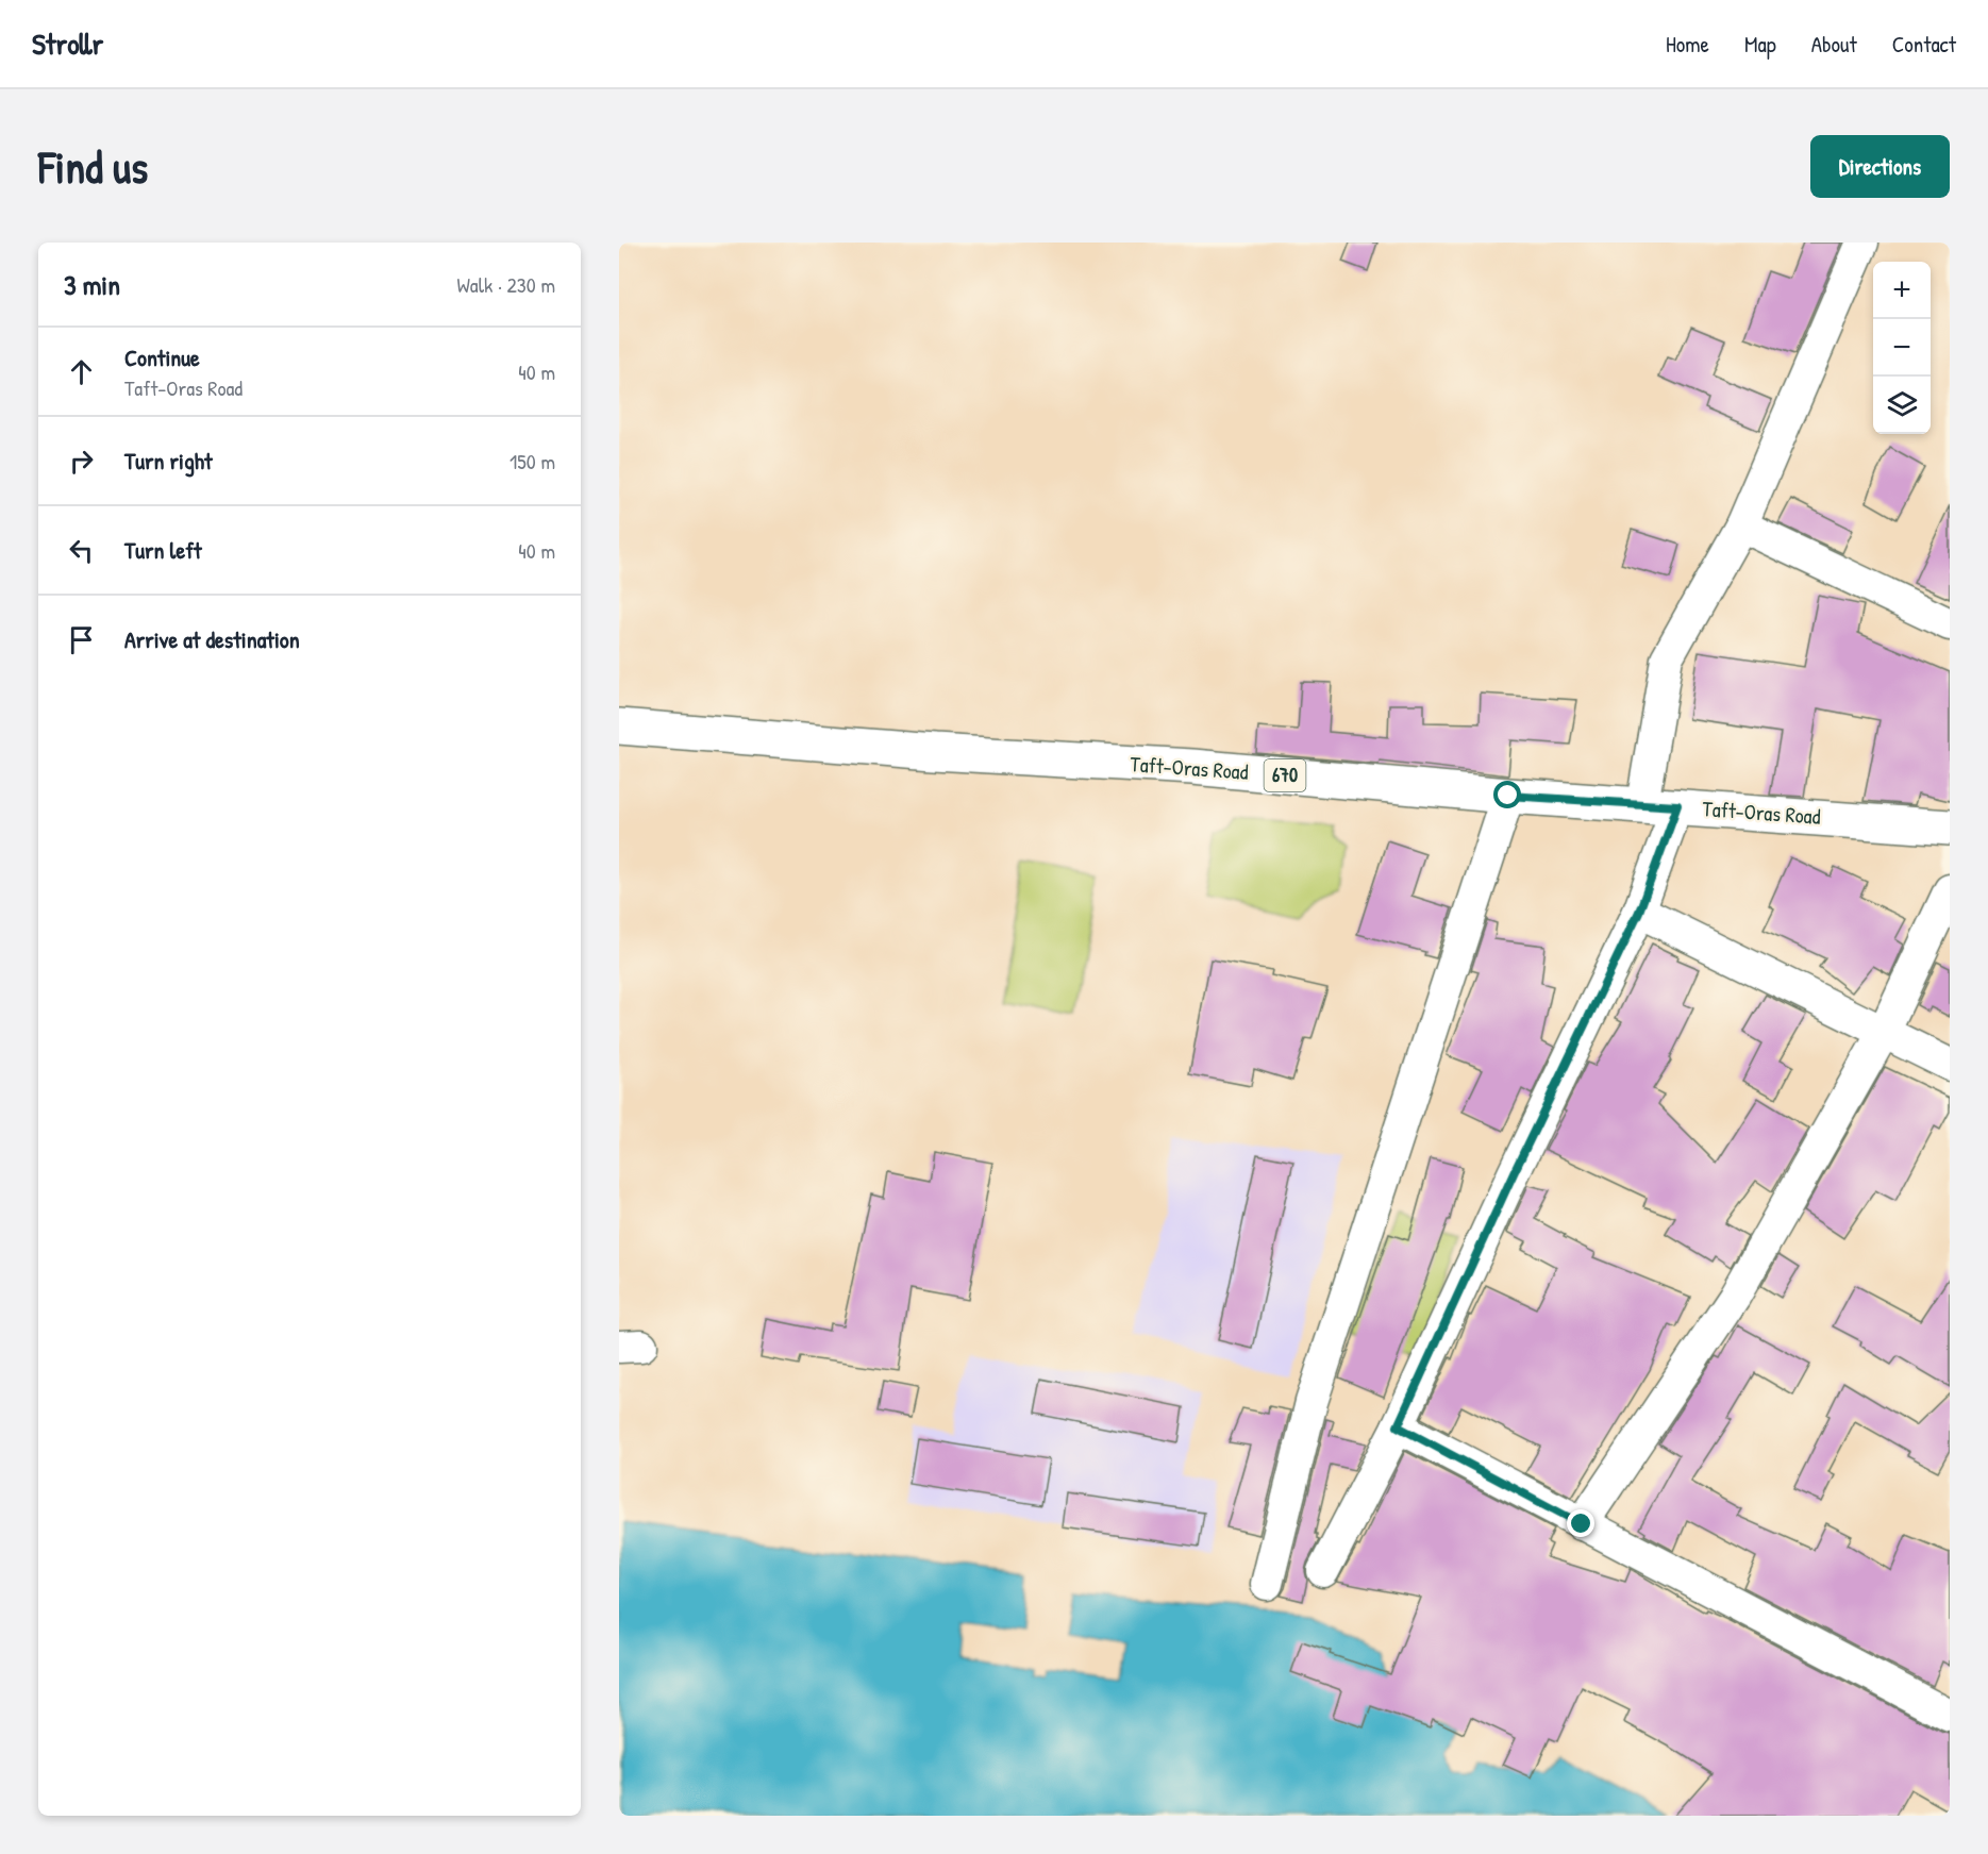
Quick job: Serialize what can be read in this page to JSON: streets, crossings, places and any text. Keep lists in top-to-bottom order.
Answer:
{
  "streets": {
    "main road": ["Taft-Oras Road", "670"]
  },
  "page": {
    "header": "Strollr",
    "nav": [
      "Home",
      "Map",
      "About",
      "Contact"
    ],
    "buttons": "Directions",
    "title": "Find us",
    "heading": ["3 min", "Walk · 230 m"],
    "map_buttons": ["+", "−"],
    "list": [
      ["Continue", "Taft-Oras Road", "40 m"],
      ["Turn right", "150 m"],
      ["Turn left", "40 m"],
      "Arrive at destination"
    ]
  }
}
